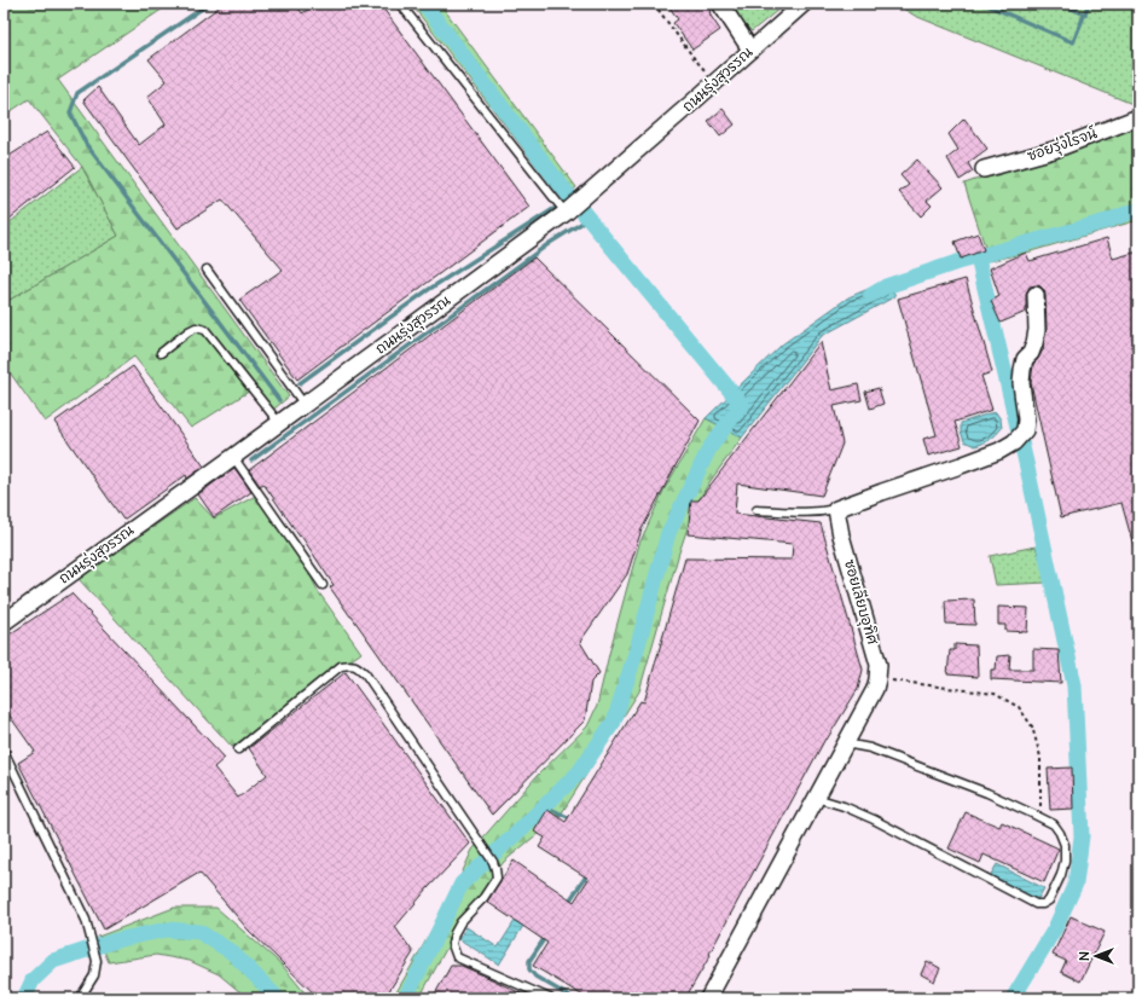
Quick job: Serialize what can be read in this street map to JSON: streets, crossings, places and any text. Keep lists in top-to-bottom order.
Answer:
{
  "streets": {
    "street": ["ถนนรุ่งสุวรรณ", "ซอยรุ่งโรจน์", "ซอยเลียบอุทิศ"]
  },
  "north": "left"
}
